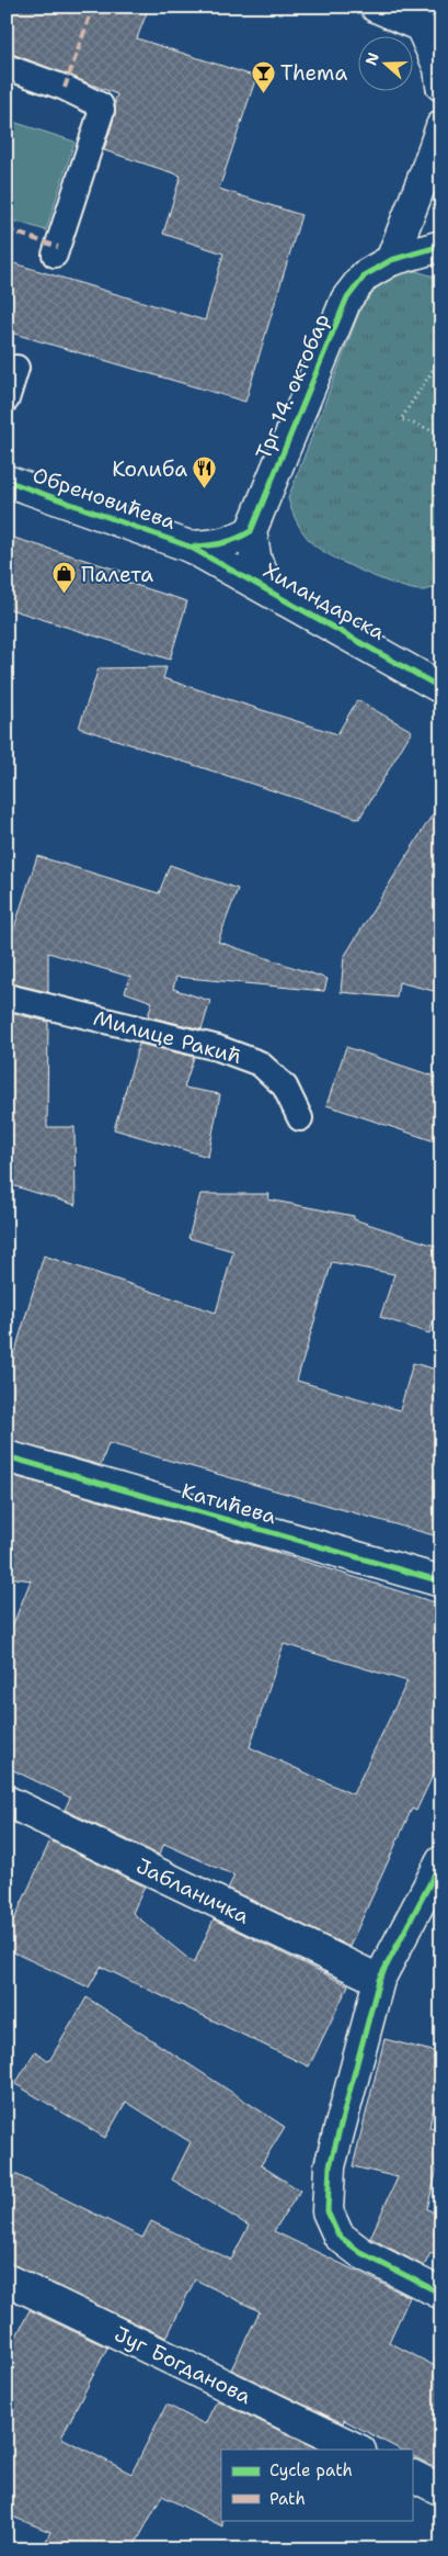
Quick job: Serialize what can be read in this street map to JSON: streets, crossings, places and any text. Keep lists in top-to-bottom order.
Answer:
{
  "streets": {
    "street": [
      "Трг 14. октобар",
      "Обреновићева",
      "Хиландарска",
      "Катићева",
      "Јабланичка",
      "Југ Богданова"
    ],
    "lane": ["Милице Ракић"]
  },
  "crossings": [
    ["Обреновићева", "Хиландарска"]
  ],
  "places": {
    "bar": ["Thema"],
    "restaurant": ["Колиба"],
    "shop": ["Палета"]
  },
  "legend": ["Cycle path", "Path"],
  "north": "left"
}
